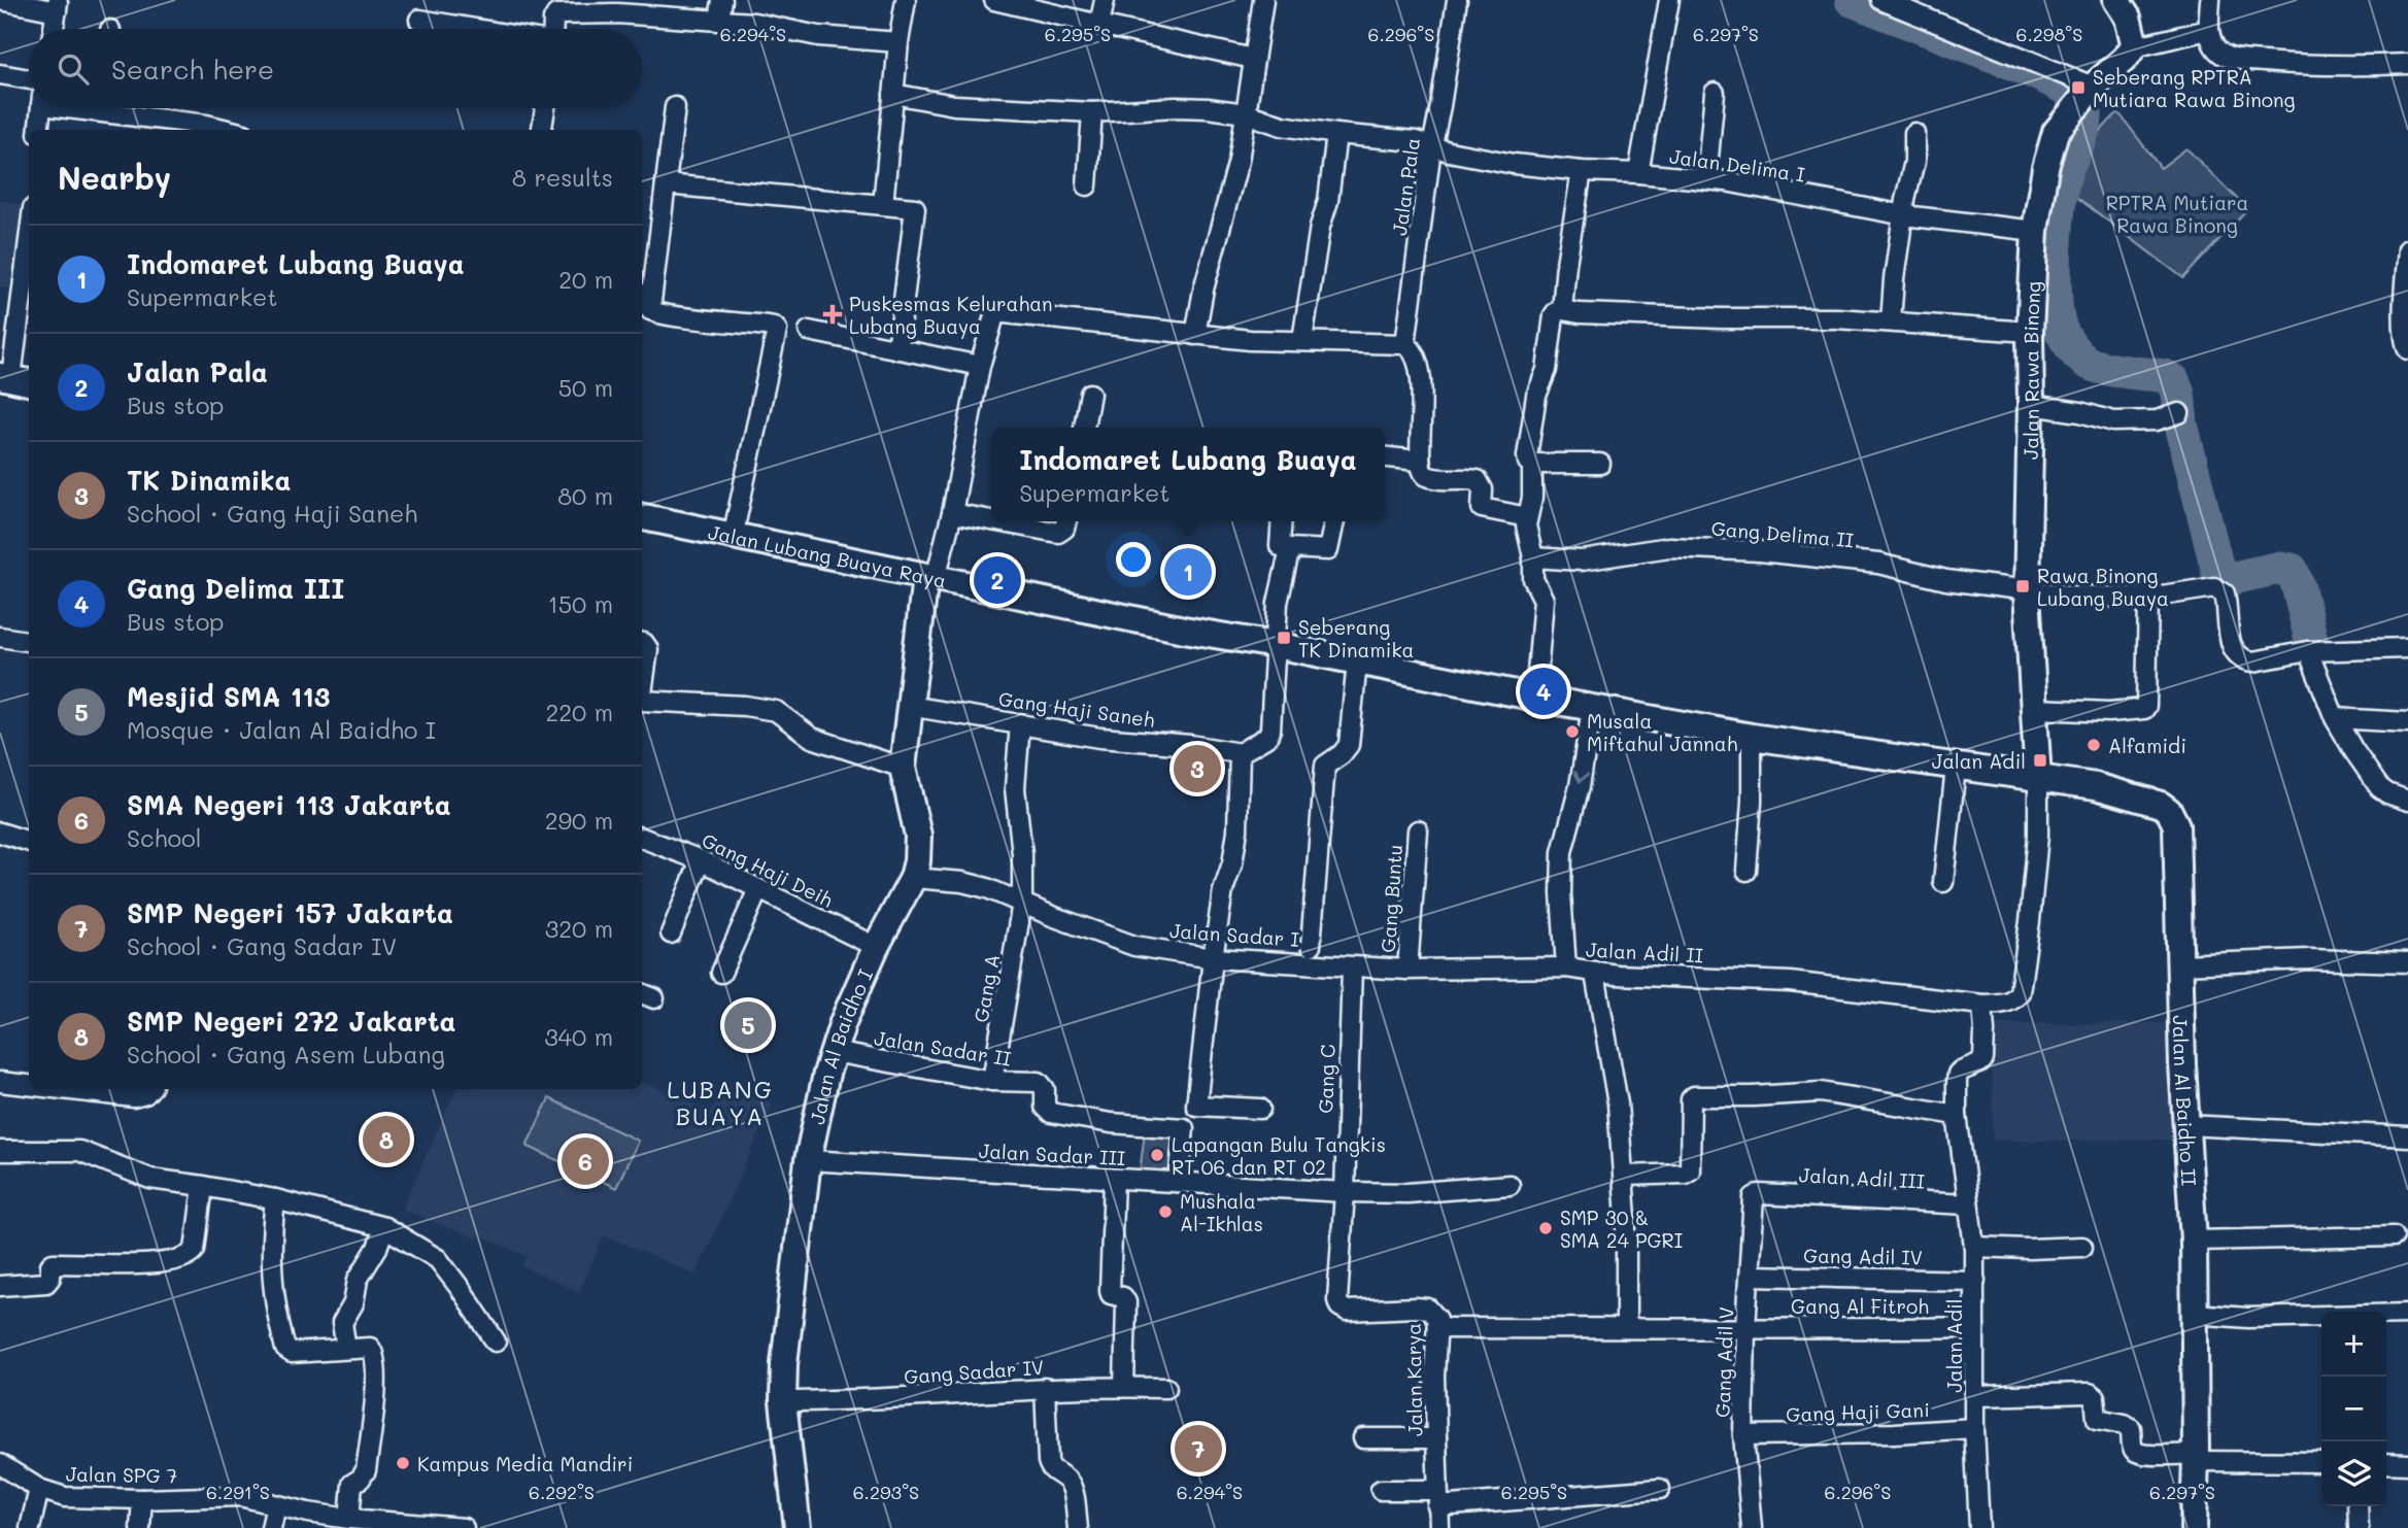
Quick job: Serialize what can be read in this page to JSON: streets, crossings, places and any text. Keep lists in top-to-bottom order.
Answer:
{
  "streets": {
    "main road": [
      "Jalan Rawa Binong",
      "Jalan Lubang Buaya Raya",
      "Jalan Al Baidho I",
      "Jalan Al Baidho II"
    ],
    "street": [
      "Jalan Delima I",
      "Jalan Pala",
      "Gang Delima II",
      "Gang Haji Saneh",
      "Gang Haji Deih",
      "Gang Buntu",
      "Jalan Sadar I",
      "Jalan Adil II",
      "Gang A",
      "Jalan Sadar II",
      "Gang C",
      "Jalan Sadar III",
      "Jalan Adil III",
      "Gang Adil IV",
      "Gang Al Fitroh",
      "Jalan Adil",
      "Gang Adil V",
      "Gang Sadar IV",
      "Jalan Karya",
      "Gang Haji Gani",
      "Jalan SPG 7"
    ]
  },
  "crossings": [
    ["Jalan Delima I", "Jalan Pala"],
    ["Jalan Delima I", "Jalan Rawa Binong"],
    ["Jalan Rawa Binong", "Gang Delima II"],
    ["Jalan Rawa Binong", "Jalan Lubang Buaya Raya"],
    ["Jalan Rawa Binong", "Jalan Al Baidho II"],
    ["Jalan Lubang Buaya Raya", "Jalan Adil II"],
    ["Jalan Lubang Buaya Raya", "Jalan Al Baidho I"],
    ["Jalan Lubang Buaya Raya", "Jalan Al Baidho II"],
    ["Gang Haji Saneh", "Gang A"],
    ["Gang Haji Saneh", "Jalan Al Baidho I"],
    ["Gang Haji Deih", "Jalan Al Baidho I"],
    ["Gang Buntu", "Jalan Sadar I"],
    ["Jalan Sadar I", "Jalan Adil II"],
    ["Jalan Sadar I", "Gang A"],
    ["Jalan Sadar I", "Jalan Al Baidho I"],
    ["Jalan Sadar I", "Gang C"],
    ["Jalan Adil II", "Jalan Adil"],
    ["Gang A", "Jalan Sadar II"],
    ["Jalan Al Baidho I", "Jalan Sadar II"],
    ["Jalan Al Baidho I", "Jalan Sadar III"],
    ["Jalan Al Baidho I", "Gang Sadar IV"],
    ["Jalan Sadar II", "Jalan Sadar III"],
    ["Gang C", "Jalan Sadar III"],
    ["Gang C", "Jalan Karya"],
    ["Jalan Sadar III", "Jalan Karya"],
    ["Jalan Adil III", "Jalan Adil"],
    ["Jalan Adil III", "Gang Adil V"],
    ["Gang Adil IV", "Jalan Adil"],
    ["Gang Adil IV", "Gang Adil V"],
    ["Gang Al Fitroh", "Jalan Adil"],
    ["Gang Al Fitroh", "Gang Adil V"],
    ["Gang Al Fitroh", "Jalan Karya"],
    ["Jalan Adil", "Gang Haji Gani"],
    ["Gang Adil V", "Gang Haji Gani"]
  ],
  "one_way": ["Jalan Adil II"],
  "districts": ["LUBANG BUAYA"],
  "parks": ["RPTRA Mutiara Rawa Binong"],
  "places": {
    "transit": [
      "Seberang RPTRA Mutiara Rawa Binong",
      "Rawa Binong Lubang Buaya",
      "Seberang TK Dinamika",
      "Jalan Adil"
    ],
    "health": ["Puskesmas Kelurahan Lubang Buaya"],
    "other": [
      "Musala Miftahul Jannah",
      "Alfamidi",
      "Lapangan Bulu Tangkis RT 06 dan RT 02",
      "Mushala Al-Ikhlas",
      "SMP 30 & SMA 24 PGRI",
      "Kampus Media Mandiri"
    ]
  },
  "page": {
    "search": "Search here",
    "heading": ["Nearby", "8 results"],
    "list": [
      {
        "mark": "1",
        "name": "Indomaret Lubang Buaya",
        "note": "Supermarket",
        "value": "20 m"
      },
      {
        "mark": "2",
        "name": "Jalan Pala",
        "note": "Bus stop",
        "value": "50 m"
      },
      {
        "mark": "3",
        "name": "TK Dinamika",
        "note": "School · Gang Haji Saneh",
        "value": "80 m"
      },
      {
        "mark": "4",
        "name": "Gang Delima III",
        "note": "Bus stop",
        "value": "150 m"
      },
      {
        "mark": "5",
        "name": "Mesjid SMA 113",
        "note": "Mosque · Jalan Al Baidho I",
        "value": "220 m"
      },
      {
        "mark": "6",
        "name": "SMA Negeri 113 Jakarta",
        "note": "School",
        "value": "290 m"
      },
      {
        "mark": "7",
        "name": "SMP Negeri 157 Jakarta",
        "note": "School · Gang Sadar IV",
        "value": "320 m"
      },
      {
        "mark": "8",
        "name": "SMP Negeri 272 Jakarta",
        "note": "School · Gang Asem Lubang",
        "value": "340 m"
      }
    ],
    "popup": ["Indomaret Lubang Buaya", "Supermarket"],
    "pins": [
      "1",
      "2",
      "4",
      "3",
      "5",
      "8",
      "6",
      "7"
    ],
    "map_buttons": ["+", "−"]
  },
  "coordinates": [
    "6.294°S",
    "6.295°S",
    "6.296°S",
    "6.297°S",
    "6.298°S",
    "6.291°S",
    "6.292°S",
    "6.293°S"
  ]
}
